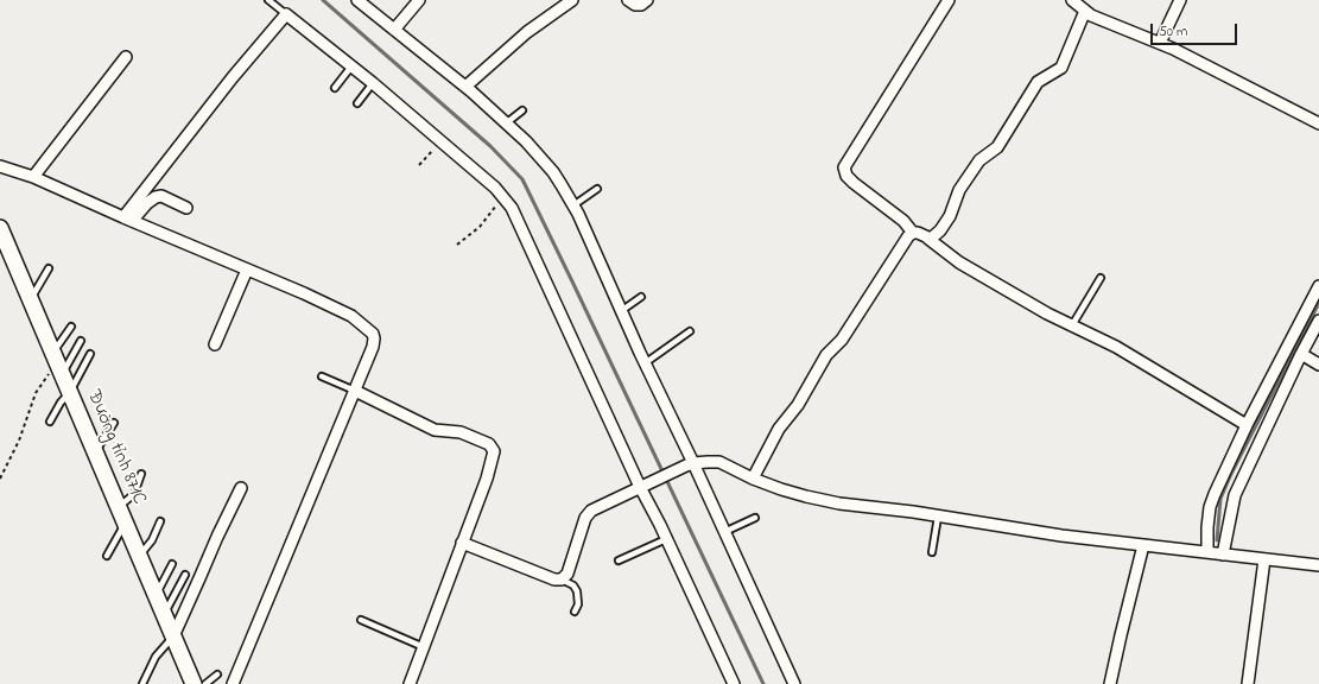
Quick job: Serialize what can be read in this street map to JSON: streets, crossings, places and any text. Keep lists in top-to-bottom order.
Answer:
{
  "streets": {
    "main road": ["Đường tỉnh 871C"]
  },
  "scale_bar": "50 m"
}
